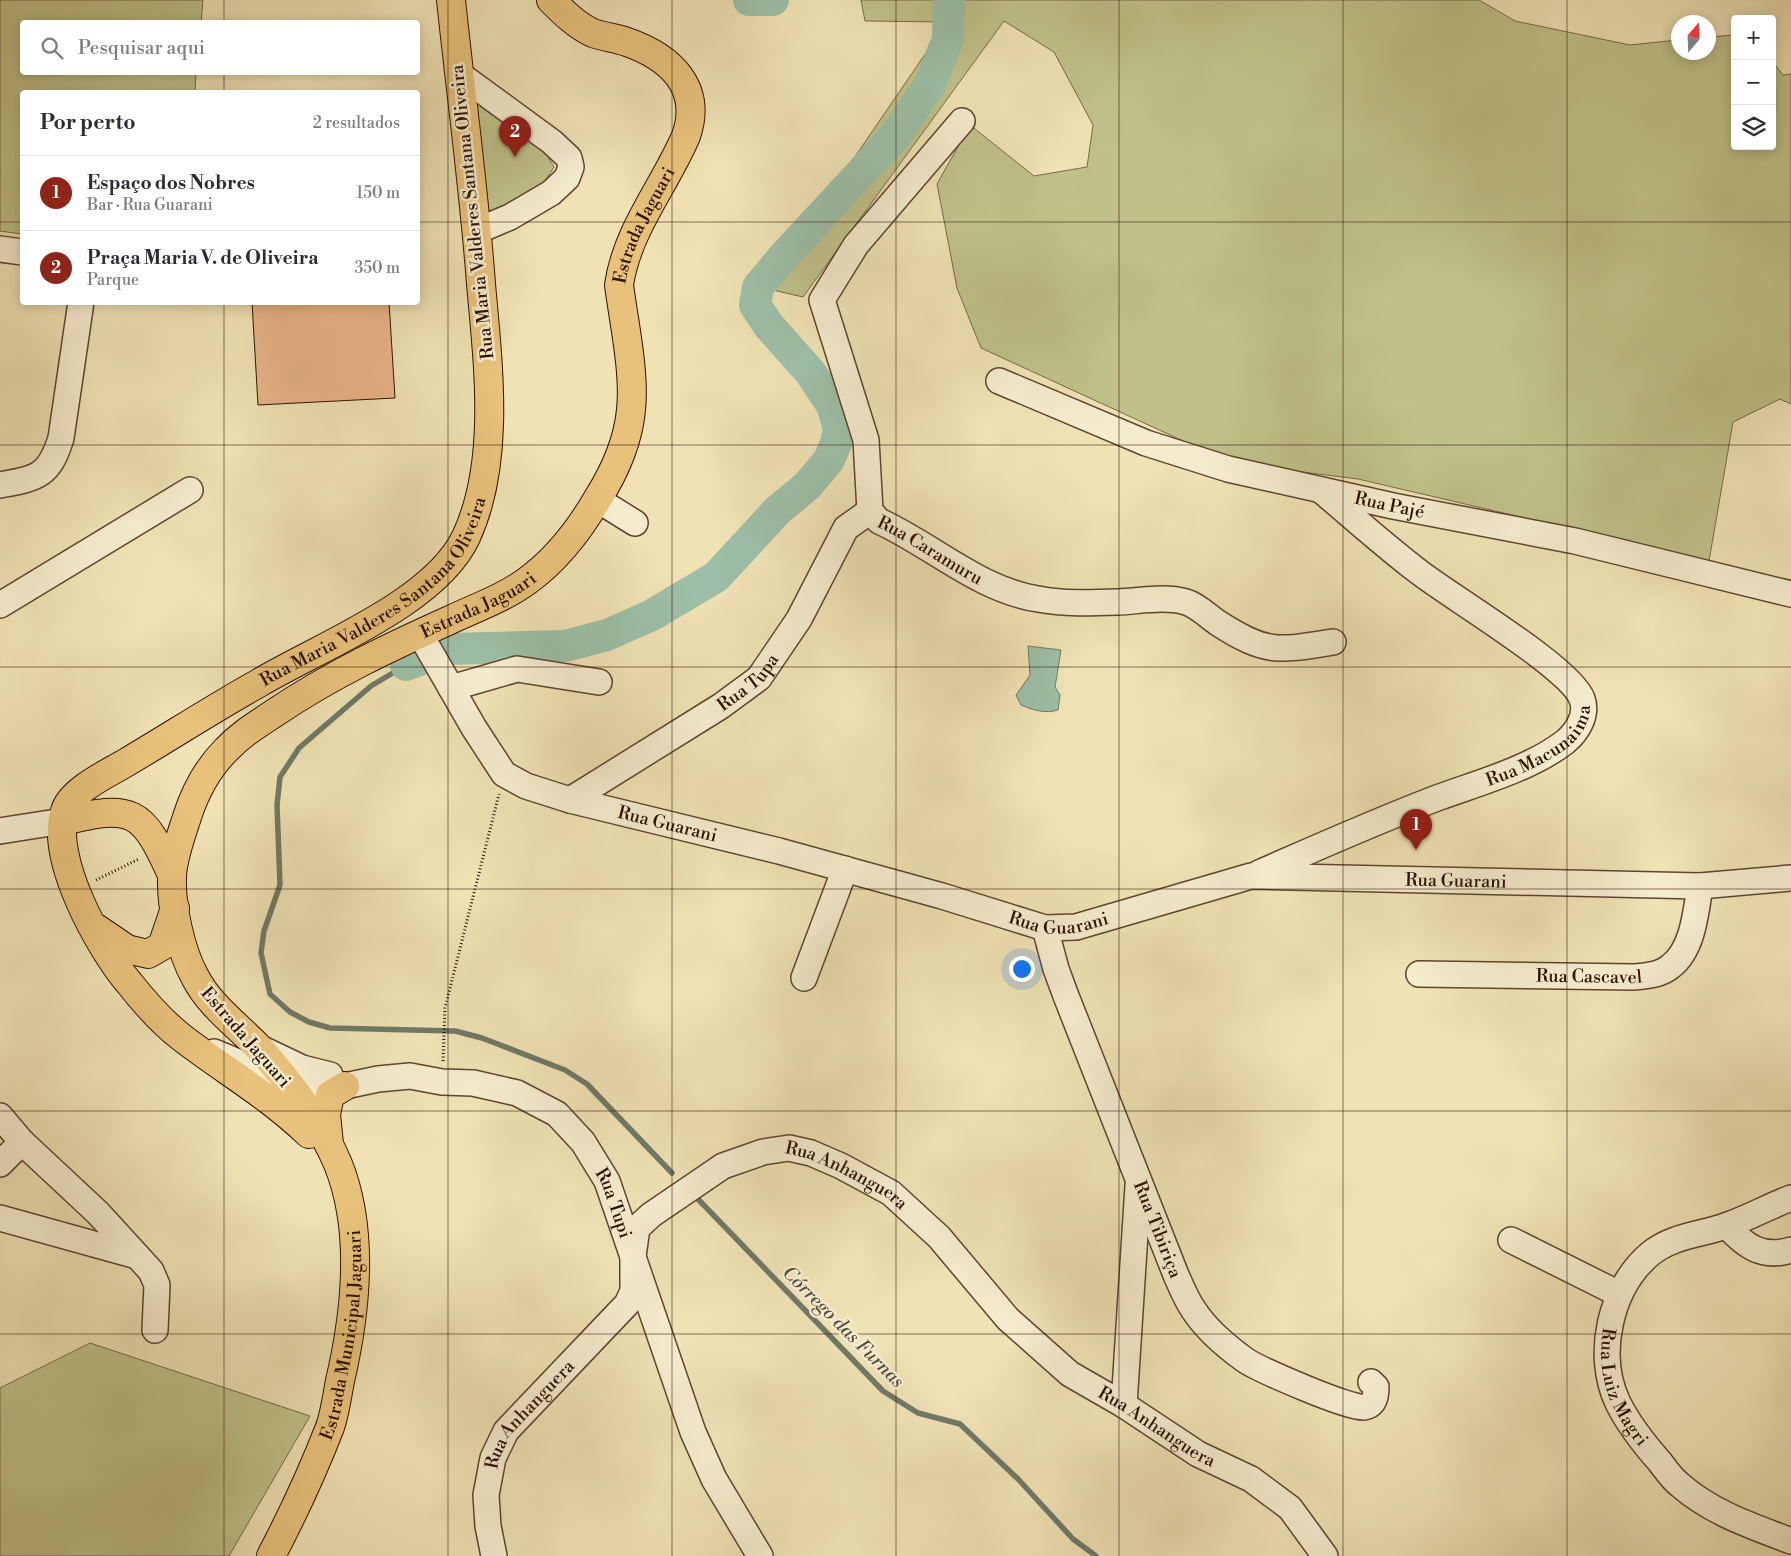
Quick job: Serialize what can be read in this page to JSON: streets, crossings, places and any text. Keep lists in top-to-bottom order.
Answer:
{
  "streets": {
    "main road": ["Rua Maria Valderes Santana Oliveira", "Estrada Jaguari", "Estrada Municipal Jaguari"],
    "street": [
      "Rua Pajé",
      "Rua Caramuru",
      "Rua Tupa",
      "Rua Macunaima",
      "Rua Guarani",
      "Rua Cascavel",
      "Rua Anhanguera",
      "Rua Tupi",
      "Rua Tibiriça",
      "Rua Luiz Magri"
    ]
  },
  "crossings": [
    ["Rua Maria Valderes Santana Oliveira", "Estrada Jaguari"],
    ["Rua Maria Valderes Santana Oliveira", "Rua Tupi"],
    ["Rua Maria Valderes Santana Oliveira", "Estrada Municipal Jaguari"],
    ["Estrada Jaguari", "Rua Guarani"],
    ["Estrada Jaguari", "Rua Tupi"],
    ["Estrada Jaguari", "Estrada Municipal Jaguari"],
    ["Rua Pajé", "Rua Macunaima"],
    ["Rua Caramuru", "Rua Tupa"],
    ["Rua Tupa", "Rua Guarani"],
    ["Rua Macunaima", "Rua Guarani"],
    ["Rua Guarani", "Rua Cascavel"],
    ["Rua Guarani", "Rua Tibiriça"],
    ["Rua Anhanguera", "Rua Tupi"]
  ],
  "water": ["Córrego das Furnas"],
  "north": "top",
  "page": {
    "map_buttons": ["+", "−"],
    "search": "Pesquisar aqui",
    "heading": ["Por perto", "2 resultados"],
    "pins": ["2", "1"],
    "list": [
      {
        "mark": "1",
        "name": "Espaço dos Nobres",
        "note": "Bar · Rua Guarani",
        "value": "150 m"
      },
      {
        "mark": "2",
        "name": "Praça Maria V. de Oliveira",
        "note": "Parque",
        "value": "350 m"
      }
    ]
  }
}
